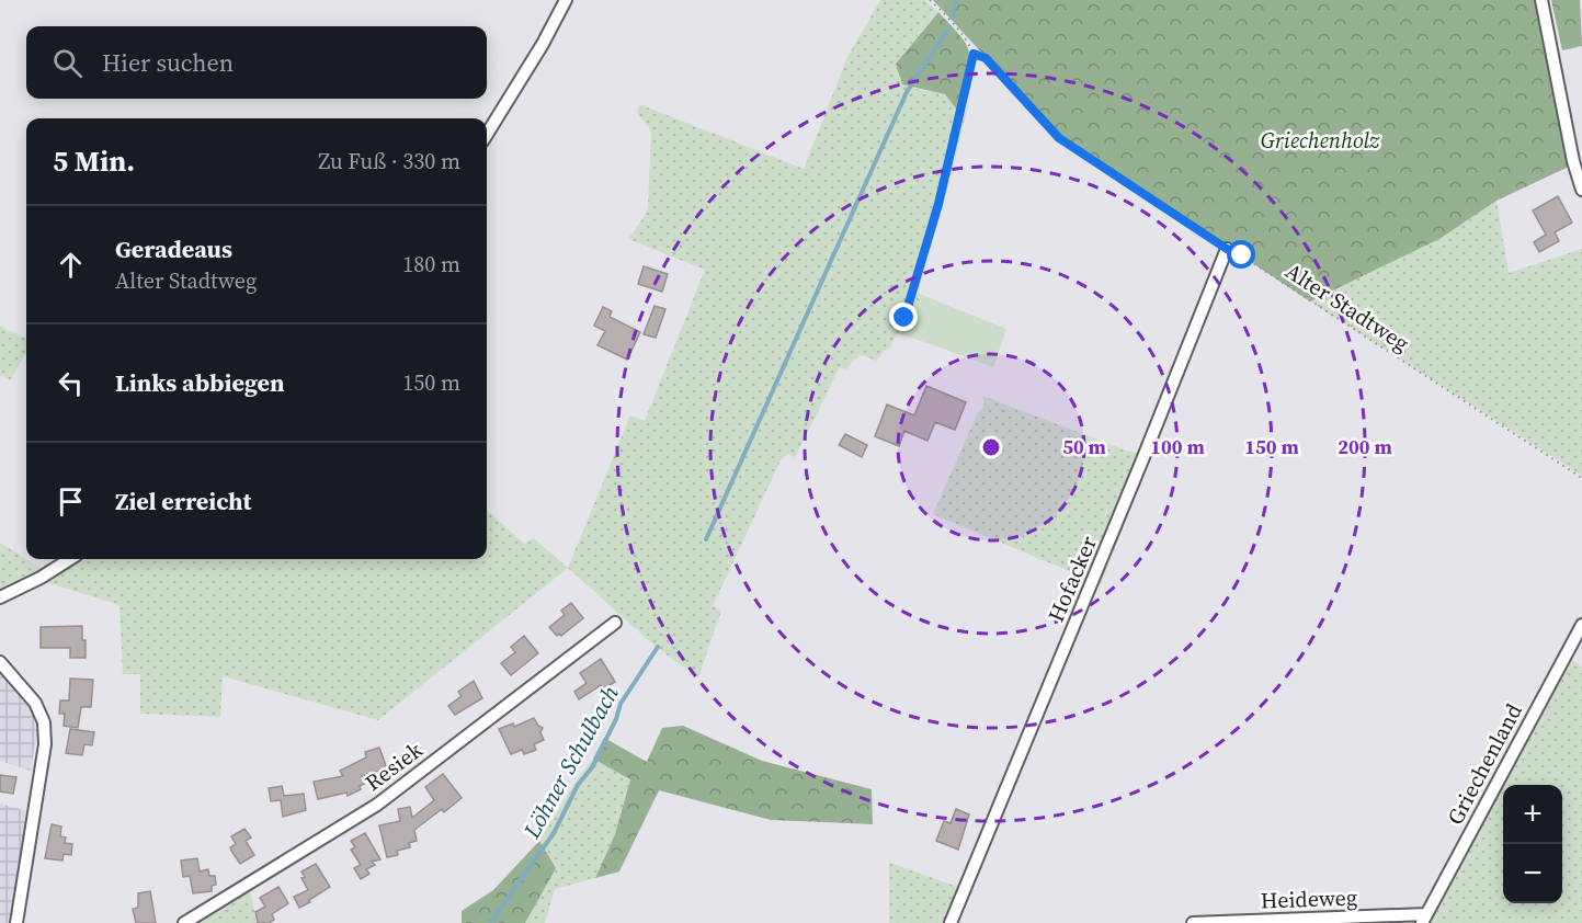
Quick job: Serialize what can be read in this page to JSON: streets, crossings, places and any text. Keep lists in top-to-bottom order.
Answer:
{
  "streets": {
    "street": [
      "Hofacker",
      "Griechenland",
      "Resiek",
      "Heideweg"
    ],
    "path": ["Alter Stadtweg"]
  },
  "crossings": [
    ["Alter Stadtweg", "Hofacker"],
    ["Griechenland", "Heideweg"]
  ],
  "water": ["Löhner Schulbach"],
  "parks": ["Griechenholz"],
  "page": {
    "search": "Hier suchen",
    "heading": ["5 Min.", "Zu Fuß · 330 m"],
    "list": [
      ["Geradeaus", "Alter Stadtweg", "180 m"],
      ["Links abbiegen", "150 m"],
      "Ziel erreicht"
    ],
    "map_buttons": ["+", "−"]
  },
  "rings": [
    "50 m",
    "100 m",
    "150 m",
    "200 m"
  ]
}
